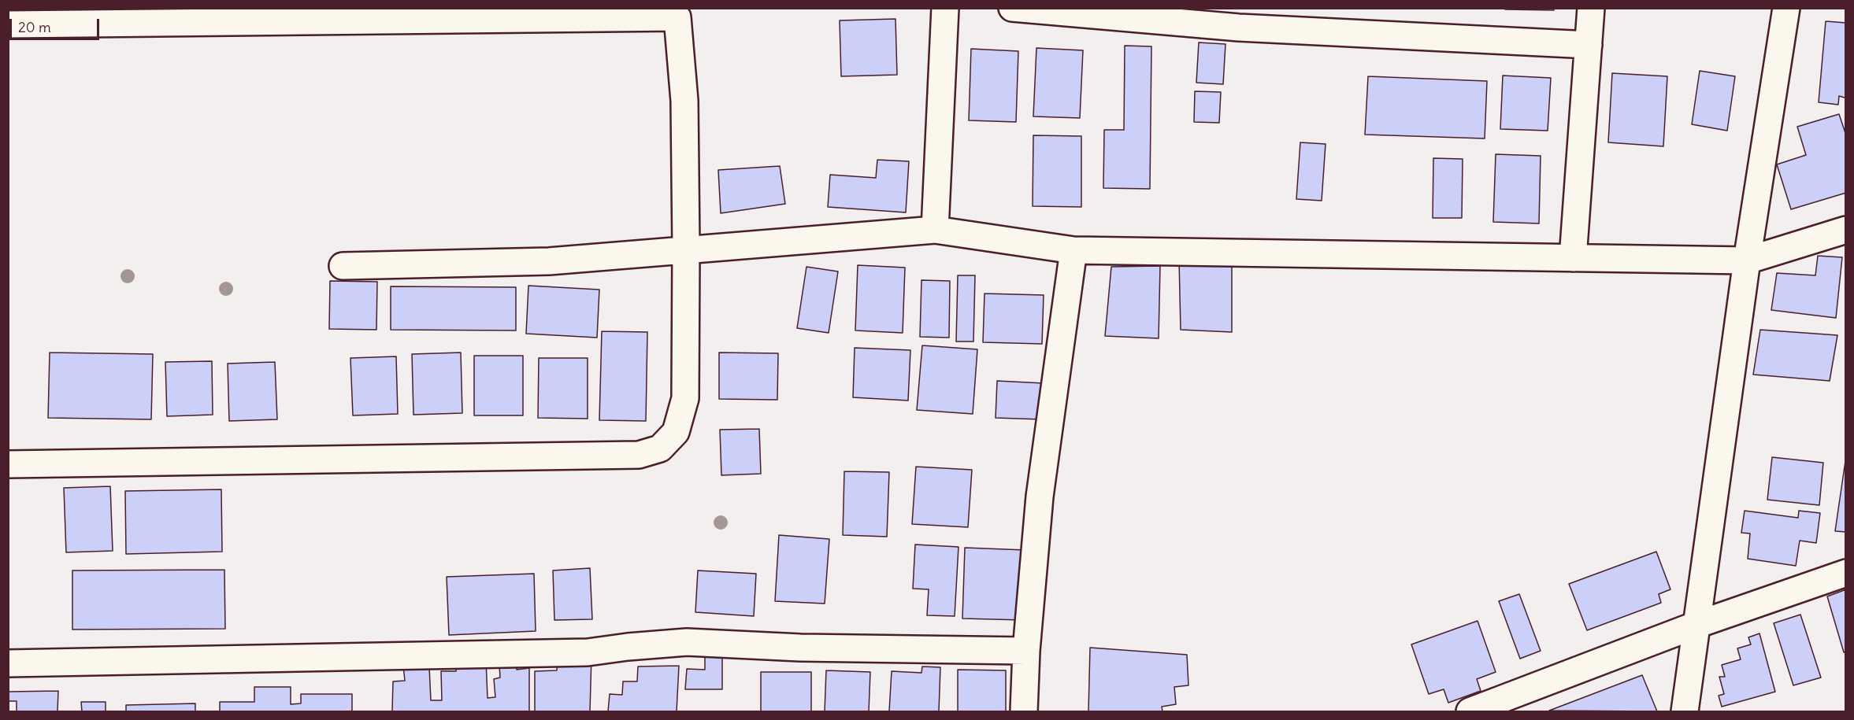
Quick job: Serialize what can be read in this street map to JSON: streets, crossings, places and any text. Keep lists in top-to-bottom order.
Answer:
{
  "scale_bar": "20 m"
}
